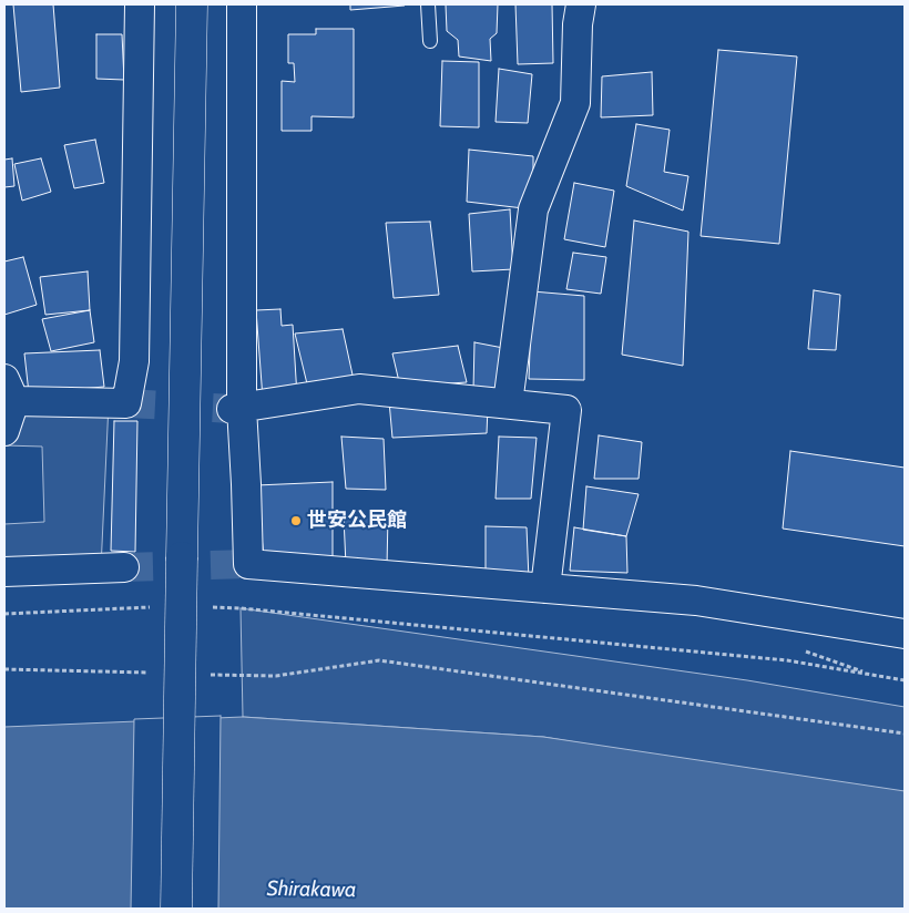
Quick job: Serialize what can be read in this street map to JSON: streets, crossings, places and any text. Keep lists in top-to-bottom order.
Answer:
{
  "water": ["Shirakawa"],
  "places": ["世安公民館"]
}
